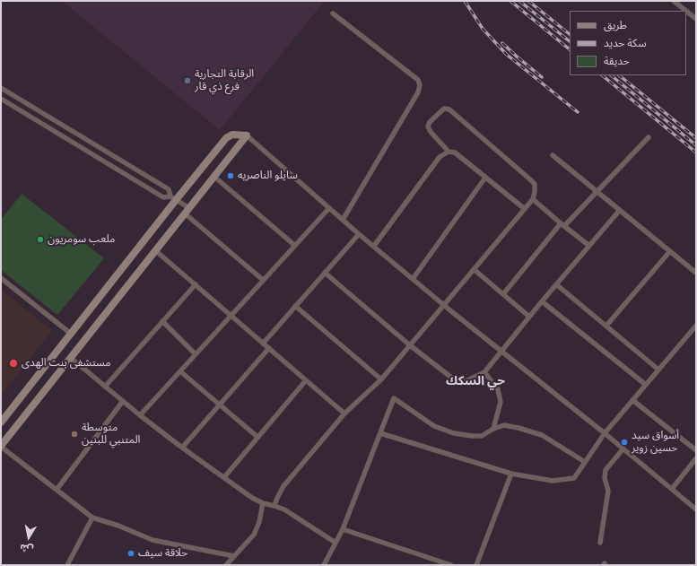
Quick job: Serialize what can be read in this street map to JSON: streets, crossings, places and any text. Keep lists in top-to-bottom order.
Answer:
{
  "districts": ["حي السكك"],
  "places": [
    "الرقابة التجارية فرع ذي قار",
    "سايلو الناصريه",
    "ملعب سومريون",
    "مستشفى بنت الهدى",
    "متوسطة المتنبي للبنين",
    "أسواق سيد حسين زوير",
    "حلاقة سيف"
  ],
  "legend": ["طريق", "سكة حديد", "حديقة"],
  "north": "bottom"
}
